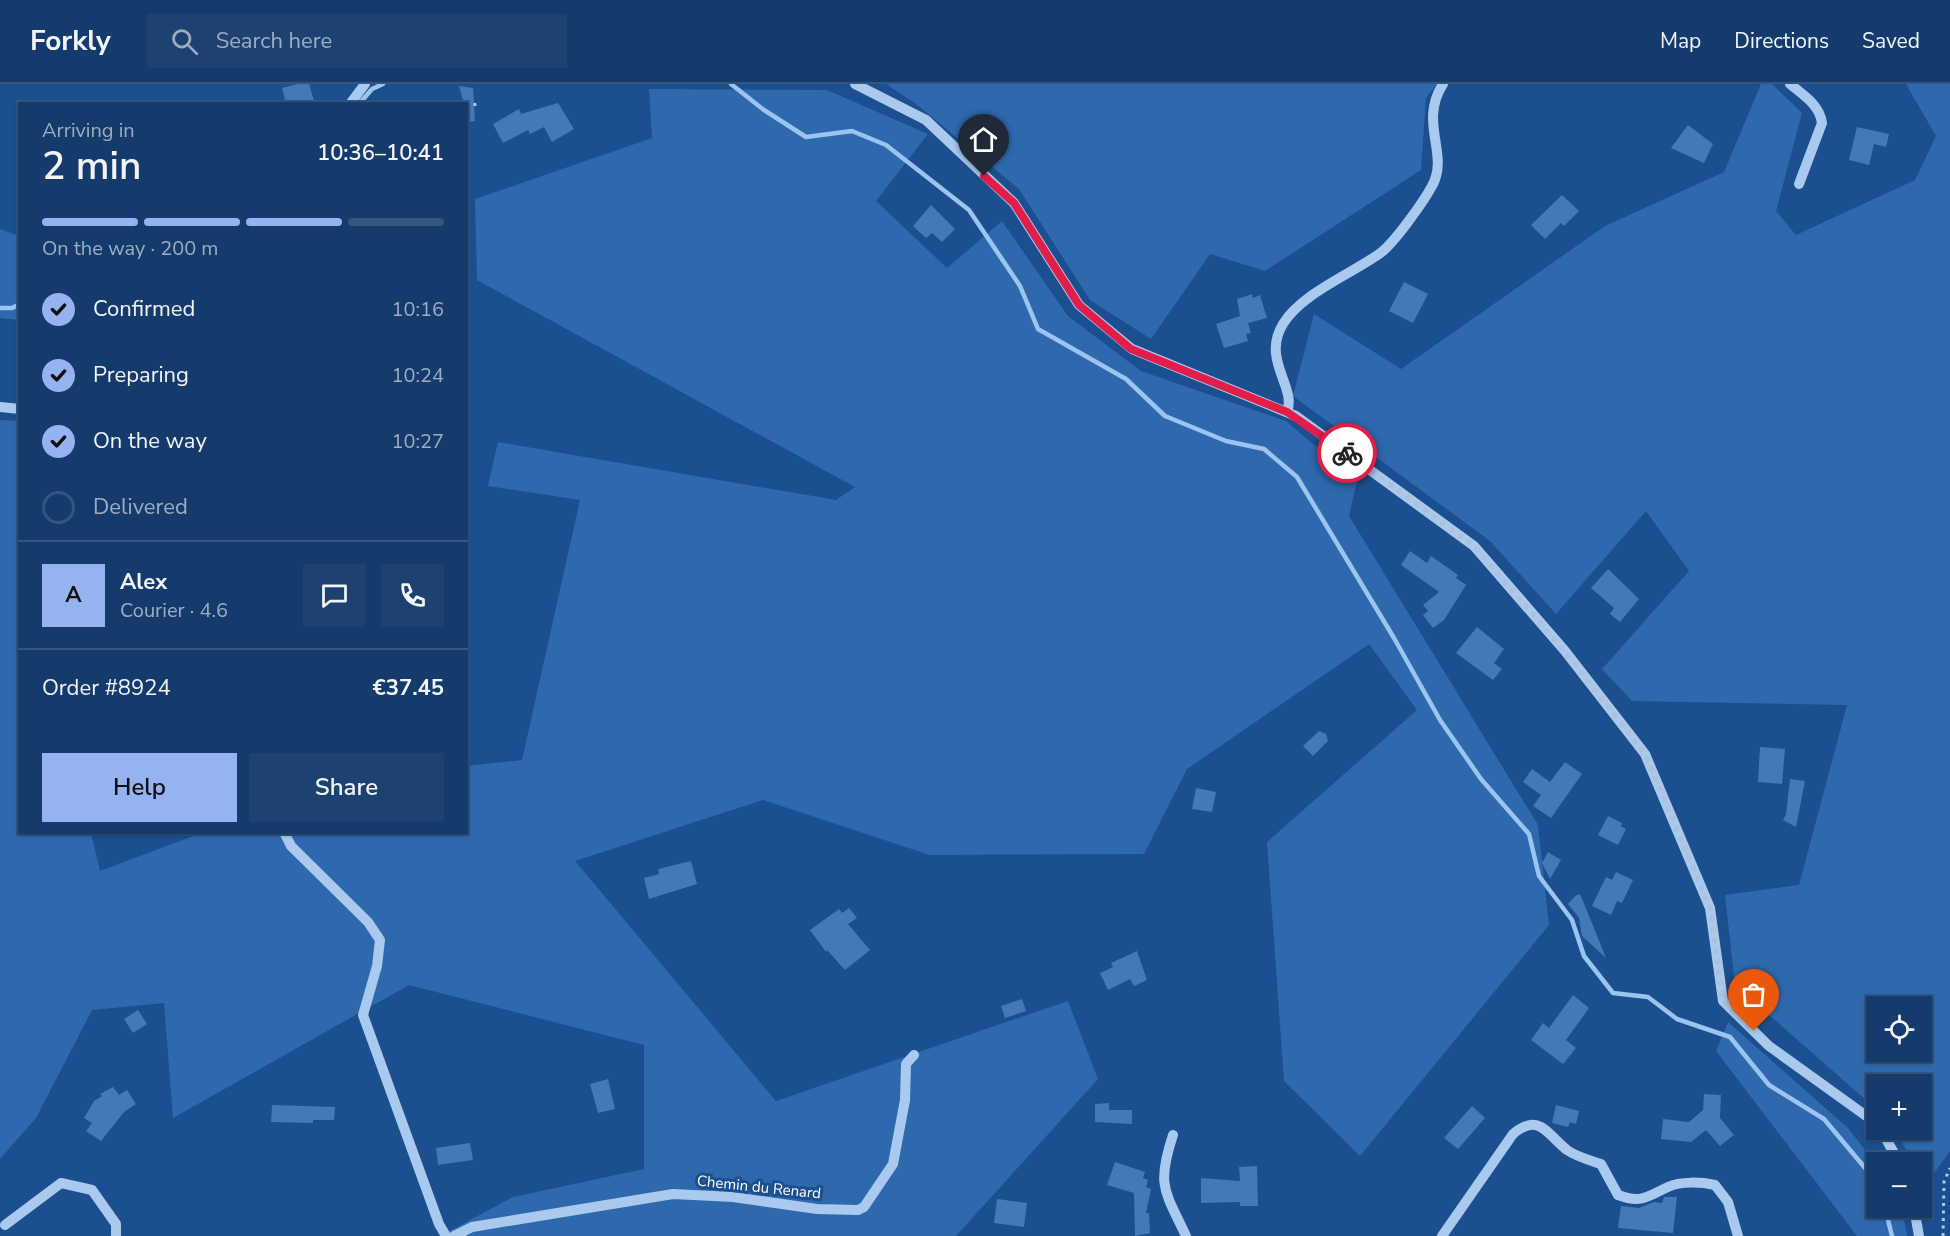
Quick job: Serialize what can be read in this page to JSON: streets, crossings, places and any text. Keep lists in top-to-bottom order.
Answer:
{
  "streets": {
    "street": ["Chemin du Renard"]
  },
  "page": {
    "header": "Forkly",
    "search": "Search here",
    "nav": ["Map", "Directions", "Saved"],
    "heading": ["2 min", "Arriving in", "10:36–10:41"],
    "panel": [
      "Alex",
      "Courier · 4.6",
      "Order #8924",
      "€37.45"
    ],
    "bar": "On the way · 200 m",
    "list": [
      ["Confirmed", "10:16"],
      ["Preparing", "10:24"],
      ["On the way", "10:27"],
      "Delivered"
    ],
    "round": "A",
    "buttons": ["Help", "Share"],
    "map_buttons": ["+", "−"]
  }
}
